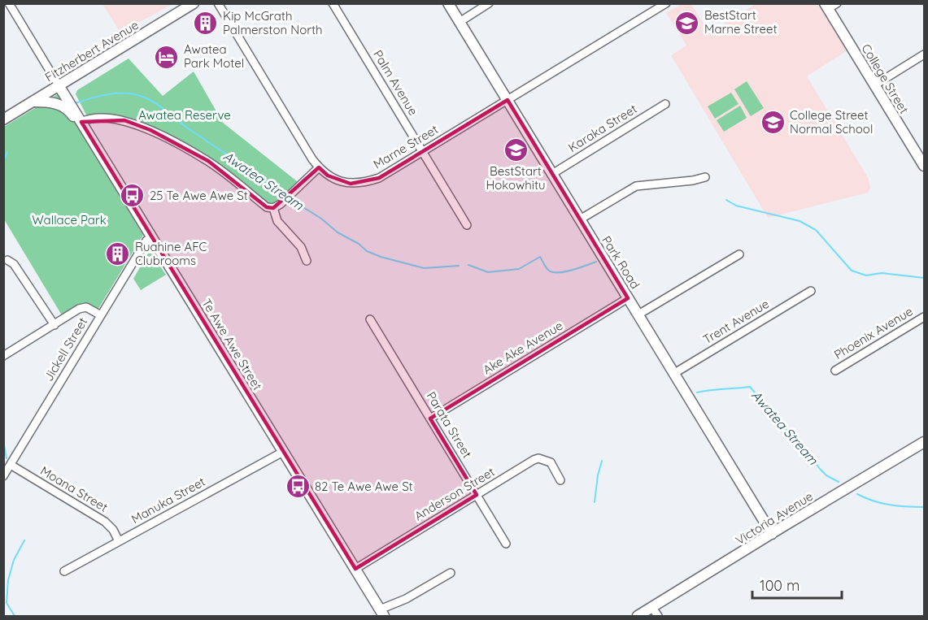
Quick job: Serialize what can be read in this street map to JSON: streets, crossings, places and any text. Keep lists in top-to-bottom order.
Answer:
{
  "streets": {
    "street": [
      "Fitzherbert Avenue",
      "College Street",
      "Palm Avenue",
      "Karaka Street",
      "Marne Street",
      "Park Road",
      "Trent Avenue",
      "Phoenix Avenue",
      "Te Awe Awe Street",
      "Ake Ake Avenue",
      "Jickell Street",
      "Parata Street",
      "Moana Street",
      "Anderson Street",
      "Manuka Street",
      "Victoria Avenue"
    ]
  },
  "crossings": [
    ["Fitzherbert Avenue", "Te Awe Awe Street"],
    ["Palm Avenue", "Marne Street"],
    ["Karaka Street", "Park Road"],
    ["Marne Street", "Park Road"],
    ["Park Road", "Trent Avenue"],
    ["Park Road", "Ake Ake Avenue"],
    ["Park Road", "Victoria Avenue"],
    ["Te Awe Awe Street", "Jickell Street"],
    ["Te Awe Awe Street", "Anderson Street"],
    ["Te Awe Awe Street", "Manuka Street"],
    ["Ake Ake Avenue", "Parata Street"],
    ["Jickell Street", "Moana Street"],
    ["Parata Street", "Anderson Street"],
    ["Moana Street", "Manuka Street"]
  ],
  "water": ["Awatea Stream"],
  "parks": ["Awatea Reserve", "Wallace Park"],
  "places": {
    "school or university": ["BestStart Marne Street", "College Street Normal School", "BestStart Hokowhitu"],
    "building": ["Kip McGrath Palmerston North", "Ruahine AFC Clubrooms"],
    "hotel": ["Awatea Park Motel"],
    "bus stop": ["25 Te Awe Awe St", "82 Te Awe Awe St"]
  },
  "scale_bar": "100 m"
}
